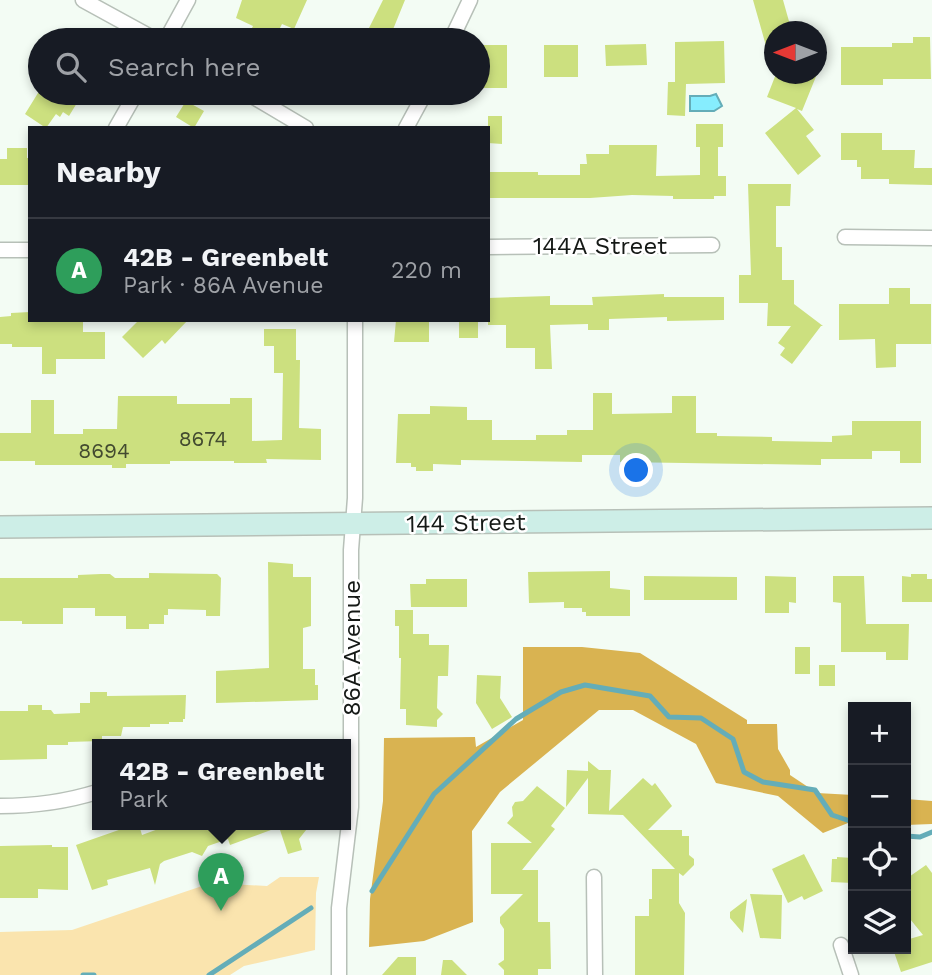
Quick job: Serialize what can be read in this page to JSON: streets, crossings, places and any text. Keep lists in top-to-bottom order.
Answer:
{
  "streets": {
    "main road": ["144 Street"],
    "street": ["144A Street", "86A Avenue"]
  },
  "crossings": [
    ["144 Street", "86A Avenue"]
  ],
  "house_numbers": ["8674", "8694"],
  "north": "left",
  "page": {
    "search": "Search here",
    "heading": "Nearby",
    "list": [
      {
        "mark": "A",
        "name": "42B - Greenbelt",
        "note": "Park · 86A Avenue",
        "value": "220 m"
      }
    ],
    "map_buttons": ["+", "−"],
    "popup": ["42B - Greenbelt", "Park"],
    "pins": "A"
  }
}
